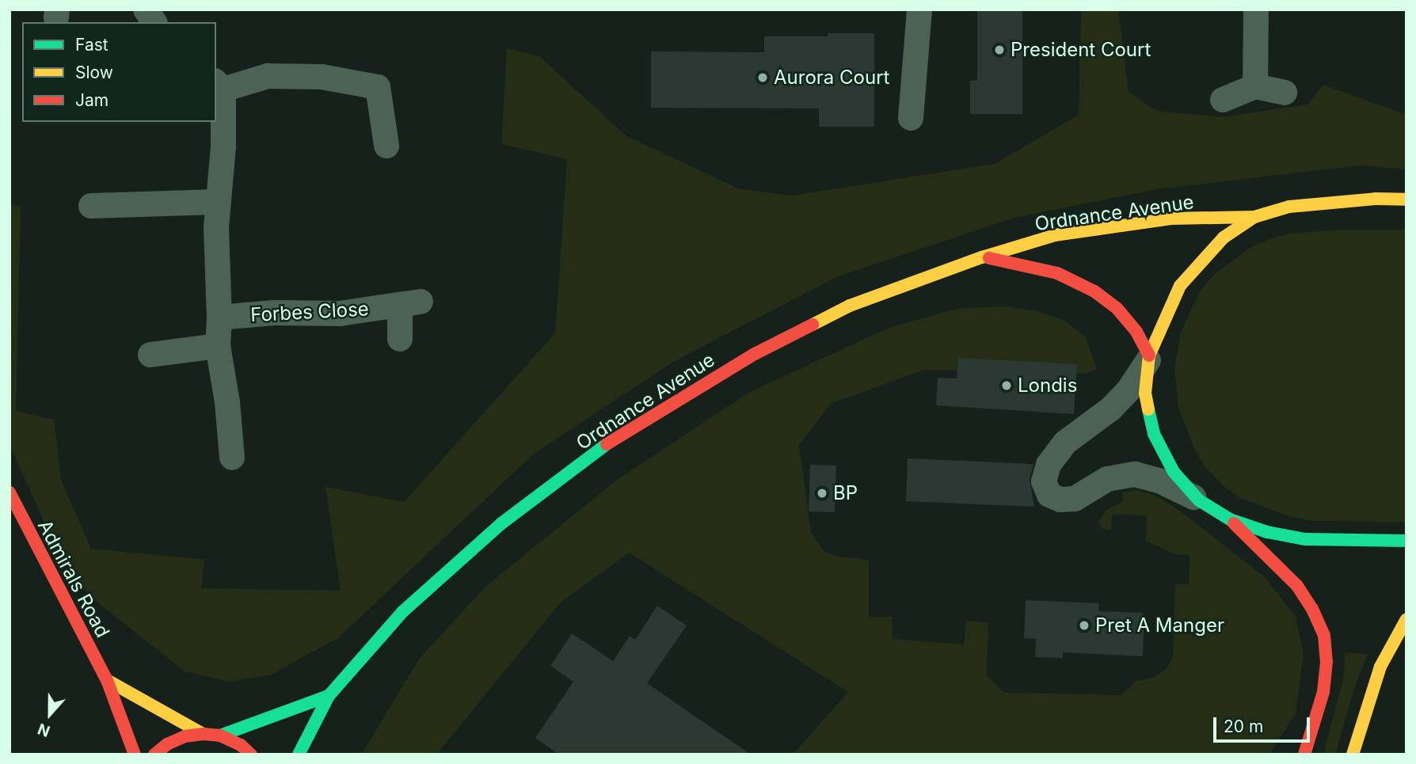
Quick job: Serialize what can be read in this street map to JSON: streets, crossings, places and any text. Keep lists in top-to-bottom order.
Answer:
{
  "streets": {
    "street": ["Ordnance Avenue", "Forbes Close", "Admirals Road"]
  },
  "places": [
    "President Court",
    "Aurora Court",
    "Londis",
    "BP",
    "Pret A Manger"
  ],
  "legend": ["Fast", "Slow", "Jam"],
  "scale_bar": "20 m",
  "north": "bottom"
}
